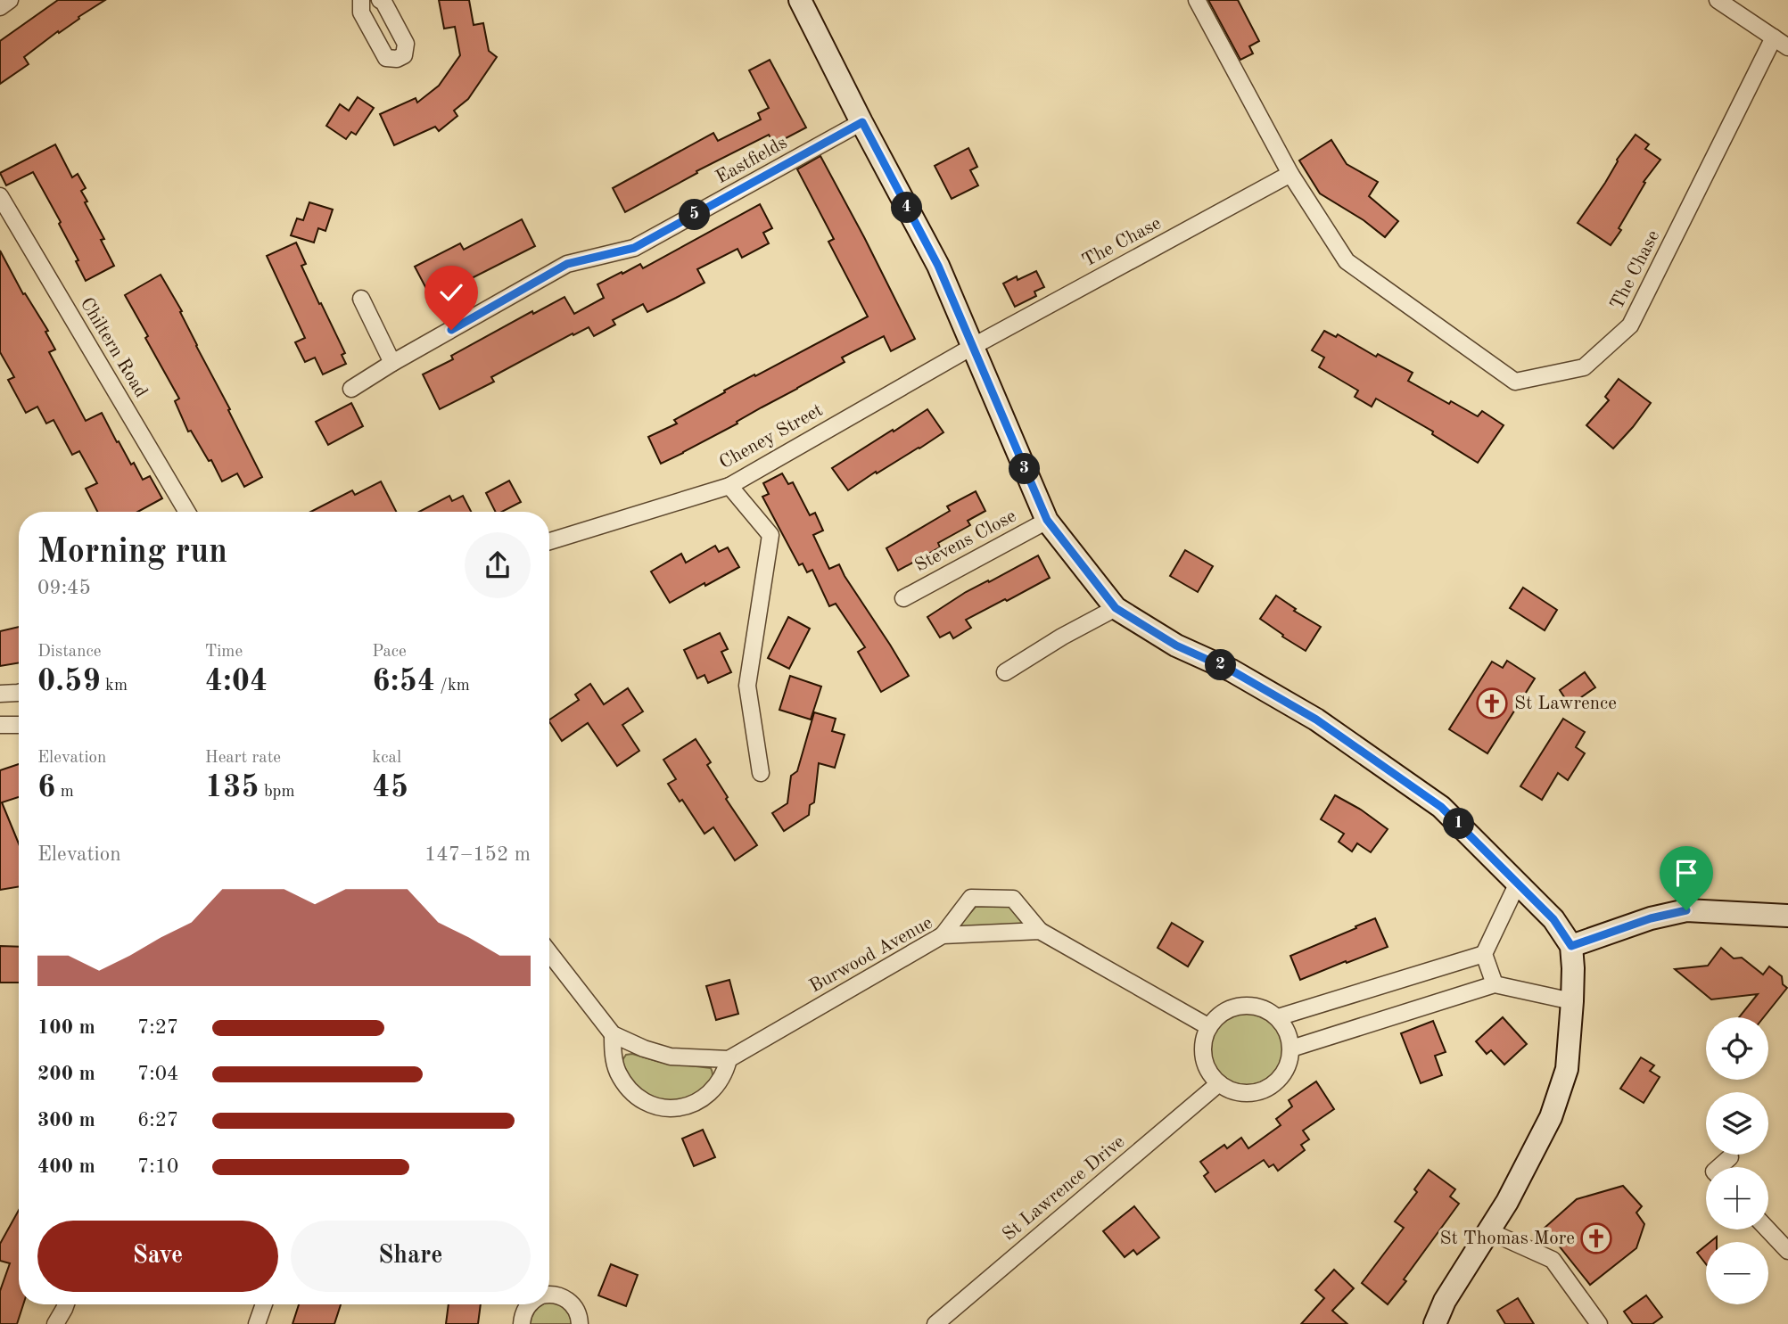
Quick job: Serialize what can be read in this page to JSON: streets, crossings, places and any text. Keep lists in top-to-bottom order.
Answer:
{
  "streets": {
    "street": [
      "Eastfields",
      "The Chase",
      "Chiltern Road",
      "Cheney Street",
      "Stevens Close",
      "Burwood Avenue",
      "St Lawrence Drive"
    ]
  },
  "crossings": [
    ["The Chase", "Cheney Street"]
  ],
  "places": {
    "church": ["St Lawrence", "St Thomas More"]
  },
  "page": {
    "pins": [
      "4",
      "5",
      "3",
      "2",
      "1"
    ],
    "heading": ["Morning run", "09:45"],
    "stats": [
      ["Distance", "0.59 km"],
      ["Time", "4:04"],
      ["Pace", "6:54 /km"],
      ["Elevation", "6 m"],
      ["Heart rate", "135 bpm"],
      ["kcal", "45"]
    ],
    "chart": ["Elevation", "147–152 m"],
    "list": [
      {
        "name": "100 m",
        "note": "7:27"
      },
      {
        "name": "200 m",
        "note": "7:04"
      },
      {
        "name": "300 m",
        "note": "6:27"
      },
      {
        "name": "400 m",
        "note": "7:10"
      }
    ],
    "map_buttons": ["+", "−"],
    "buttons": ["Save", "Share"]
  }
}
